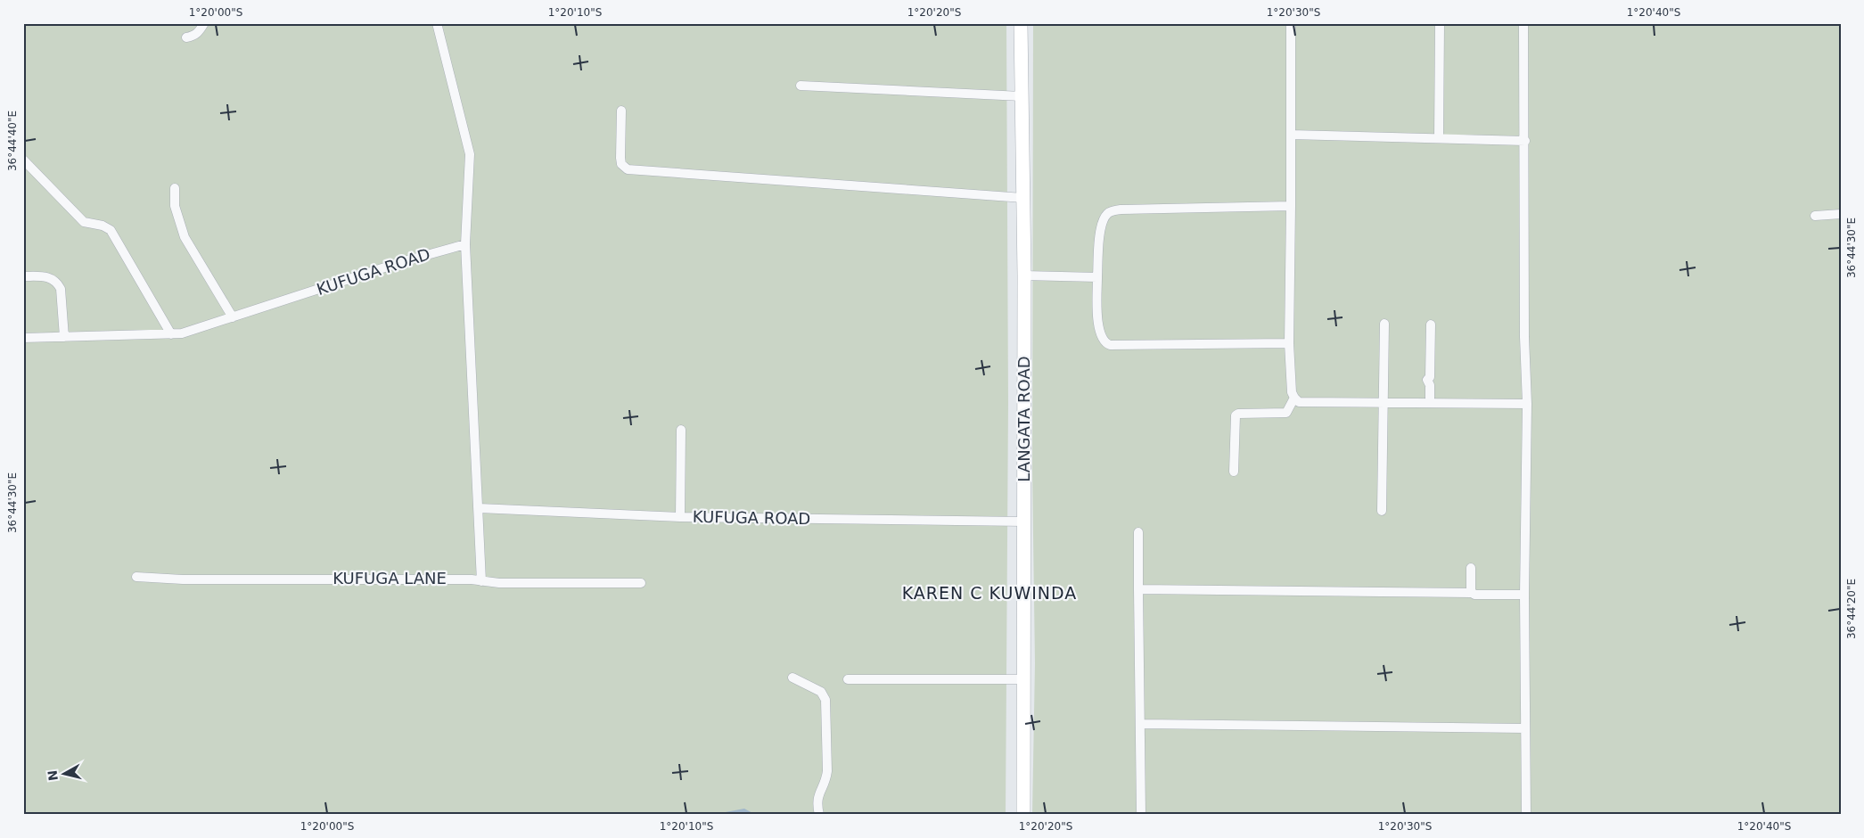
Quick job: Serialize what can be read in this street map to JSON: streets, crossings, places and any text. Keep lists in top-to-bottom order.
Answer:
{
  "streets": {
    "main road": ["LANGATA ROAD"],
    "street": ["KUFUGA ROAD", "KUFUGA LANE"]
  },
  "crossings": [
    ["KUFUGA ROAD", "LANGATA ROAD"]
  ],
  "districts": ["KAREN C KUWINDA"],
  "north": "left",
  "coordinates": [
    "1°20'00\"S",
    "1°20'10\"S",
    "1°20'20\"S",
    "1°20'30\"S",
    "1°20'40\"S",
    "36°44'40\"E",
    "36°44'30\"E",
    "36°44'20\"E"
  ]
}
